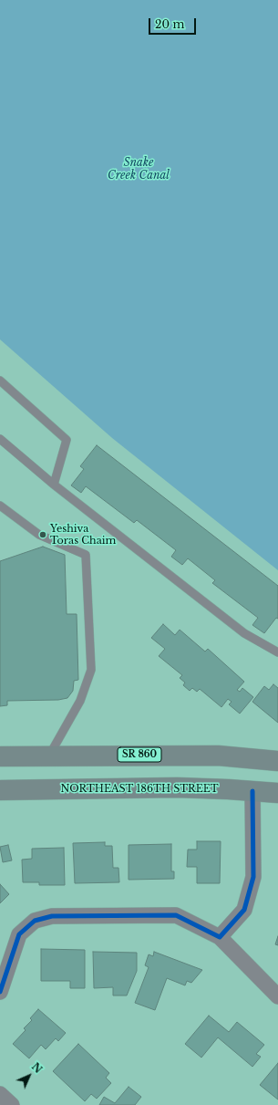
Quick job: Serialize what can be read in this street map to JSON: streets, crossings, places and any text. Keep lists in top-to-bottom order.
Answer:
{
  "streets": {
    "main road": ["SR 860", "NORTHEAST 186TH STREET"]
  },
  "water": ["Snake Creek Canal"],
  "places": ["Yeshiva Toras Chaim"],
  "scale_bar": "20 m",
  "north": "top right"
}
